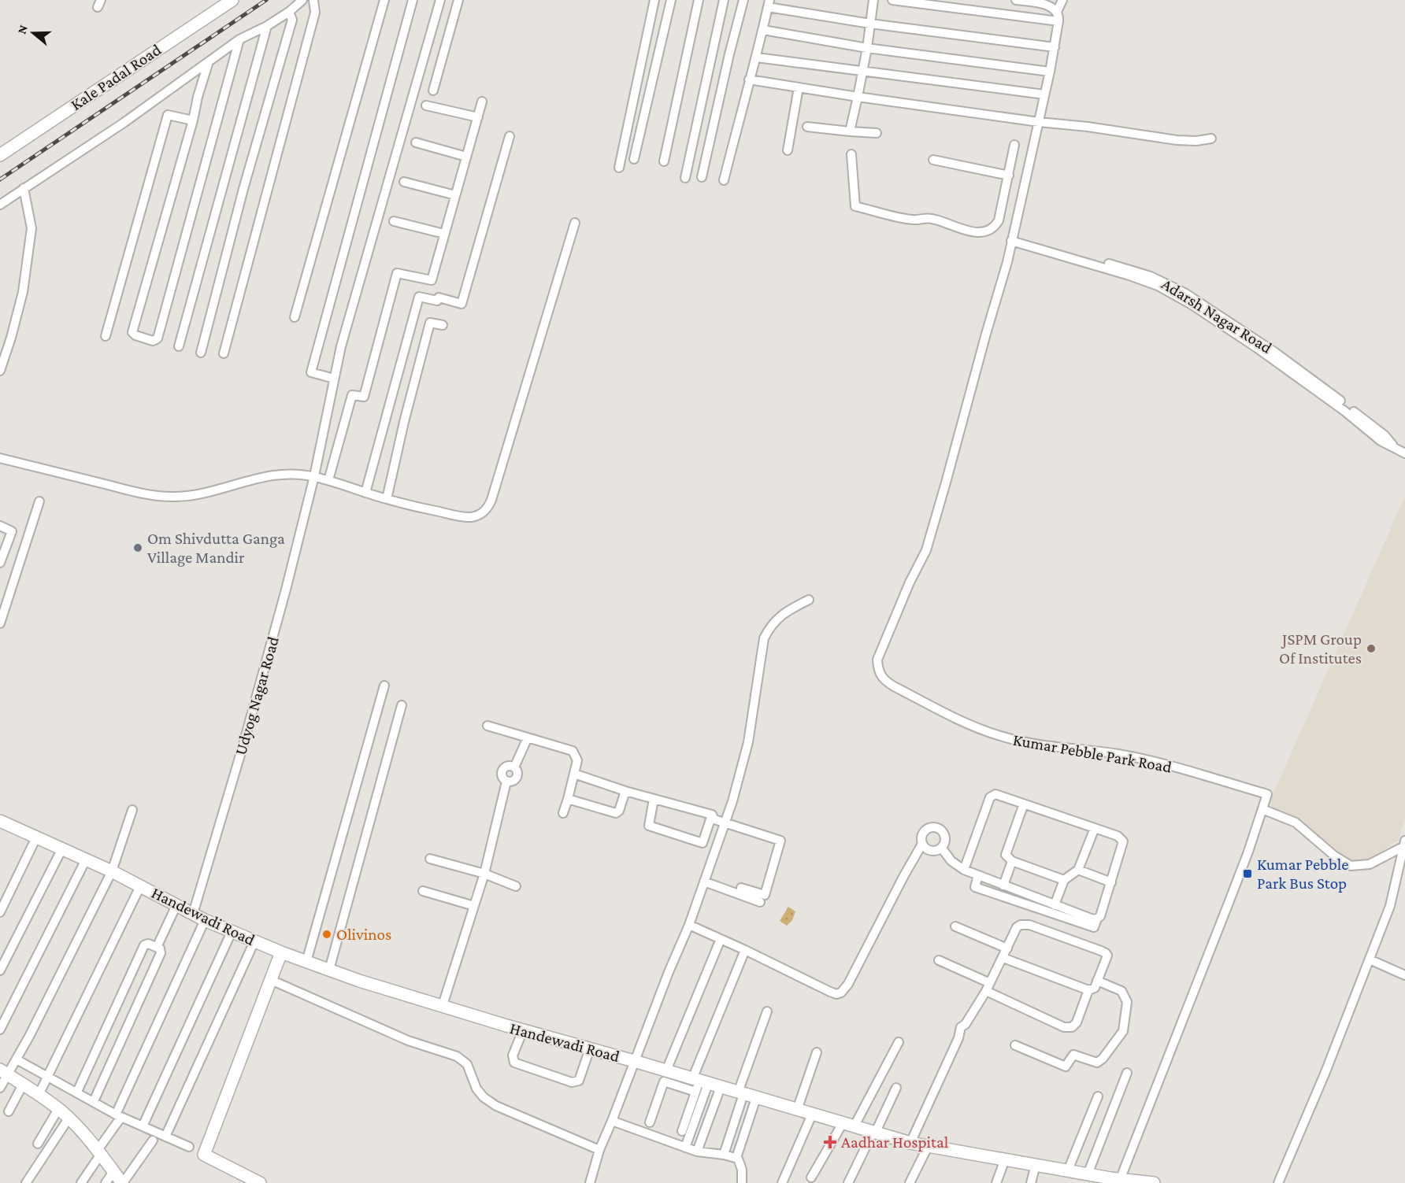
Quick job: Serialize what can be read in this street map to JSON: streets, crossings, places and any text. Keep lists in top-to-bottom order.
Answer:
{
  "streets": {
    "main road": ["Kale Padal Road", "Handewadi Road"],
    "street": ["Adarsh Nagar Road", "Udyog Nagar Road", "Kumar Pebble Park Road"]
  },
  "crossings": [
    ["Adarsh Nagar Road", "Kumar Pebble Park Road"],
    ["Udyog Nagar Road", "Handewadi Road"]
  ],
  "places": {
    "other": ["Om Shivdutta Ganga Village Mandir", "JSPM Group Of Institutes", "Olivinos"],
    "transit": ["Kumar Pebble Park Bus Stop"],
    "health": ["Aadhar Hospital"]
  },
  "north": "left"
}
